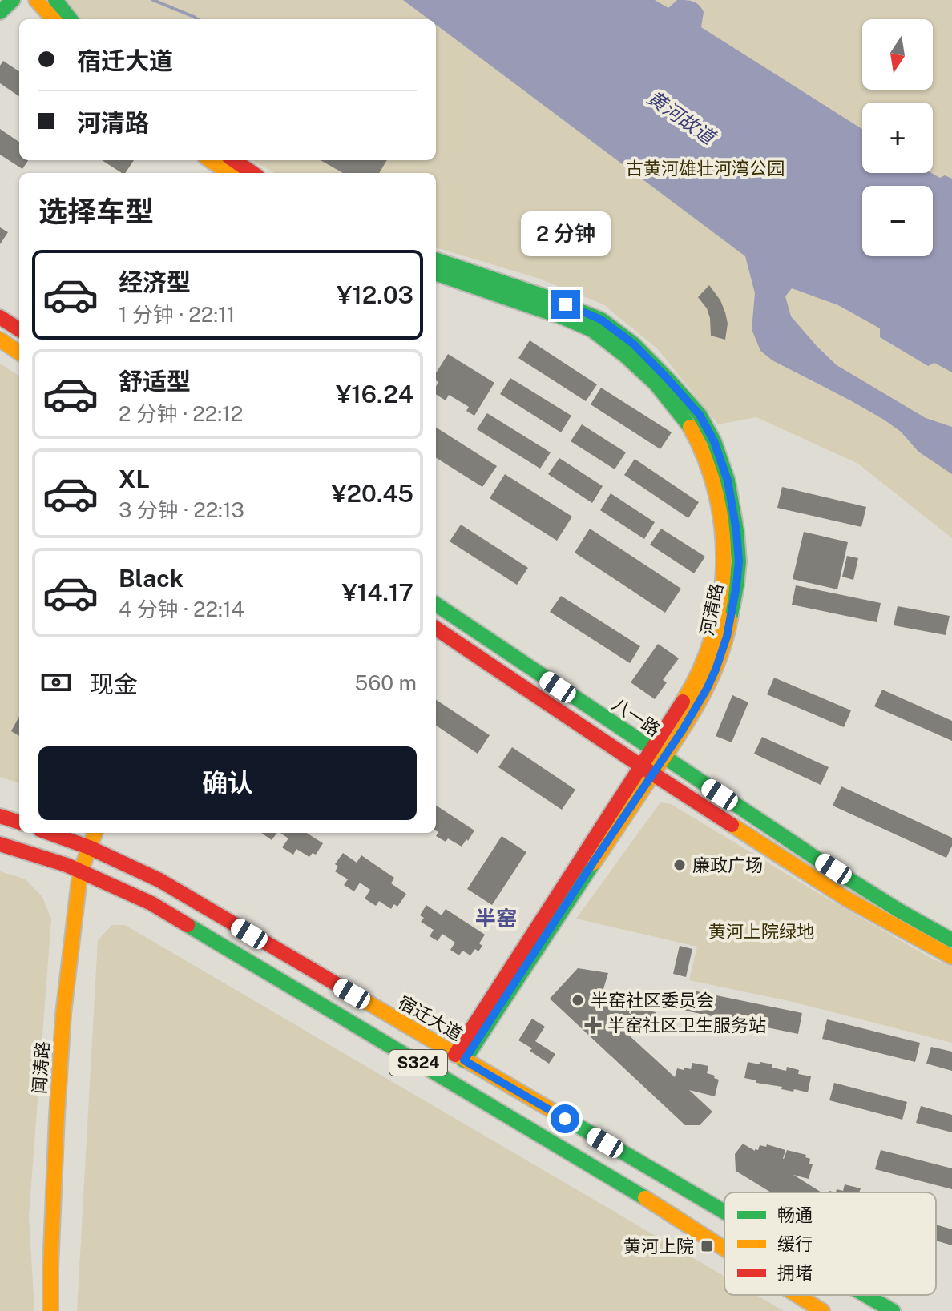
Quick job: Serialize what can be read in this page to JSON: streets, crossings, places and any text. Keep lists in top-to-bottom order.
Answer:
{
  "streets": {
    "main road": [
      "河清路",
      "八一路",
      "宿迁大道",
      "S324",
      "闻涛路"
    ]
  },
  "crossings": [
    ["河清路", "八一路"],
    ["河清路", "宿迁大道"],
    ["宿迁大道", "闻涛路"],
    ["S324", "闻涛路"]
  ],
  "districts": ["半窑"],
  "water": ["黄河故道"],
  "parks": ["古黄河雄壮河湾公园", "黄河上院绿地"],
  "places": {
    "other": ["廉政广场", "半窑社区委员会"],
    "health": ["半窑社区卫生服务站"],
    "transit": ["黄河上院"]
  },
  "legend": ["畅通", "缓行", "拥堵"],
  "north": "bottom",
  "page": {
    "map_buttons": ["+", "−"],
    "banner": ["宿迁大道", "河清路"],
    "heading": "选择车型",
    "bubble": "2 分钟",
    "list": [
      {
        "name": "经济型",
        "note": "1 分钟 · 22:11",
        "value": "¥12.03"
      },
      {
        "name": "舒适型",
        "note": "2 分钟 · 22:12",
        "value": "¥16.24"
      },
      {
        "name": "XL",
        "note": "3 分钟 · 22:13",
        "value": "¥20.45"
      },
      {
        "name": "Black",
        "note": "4 分钟 · 22:14",
        "value": "¥14.17"
      }
    ],
    "pay": ["现金", "560 m"],
    "buttons": "确认"
  }
}
